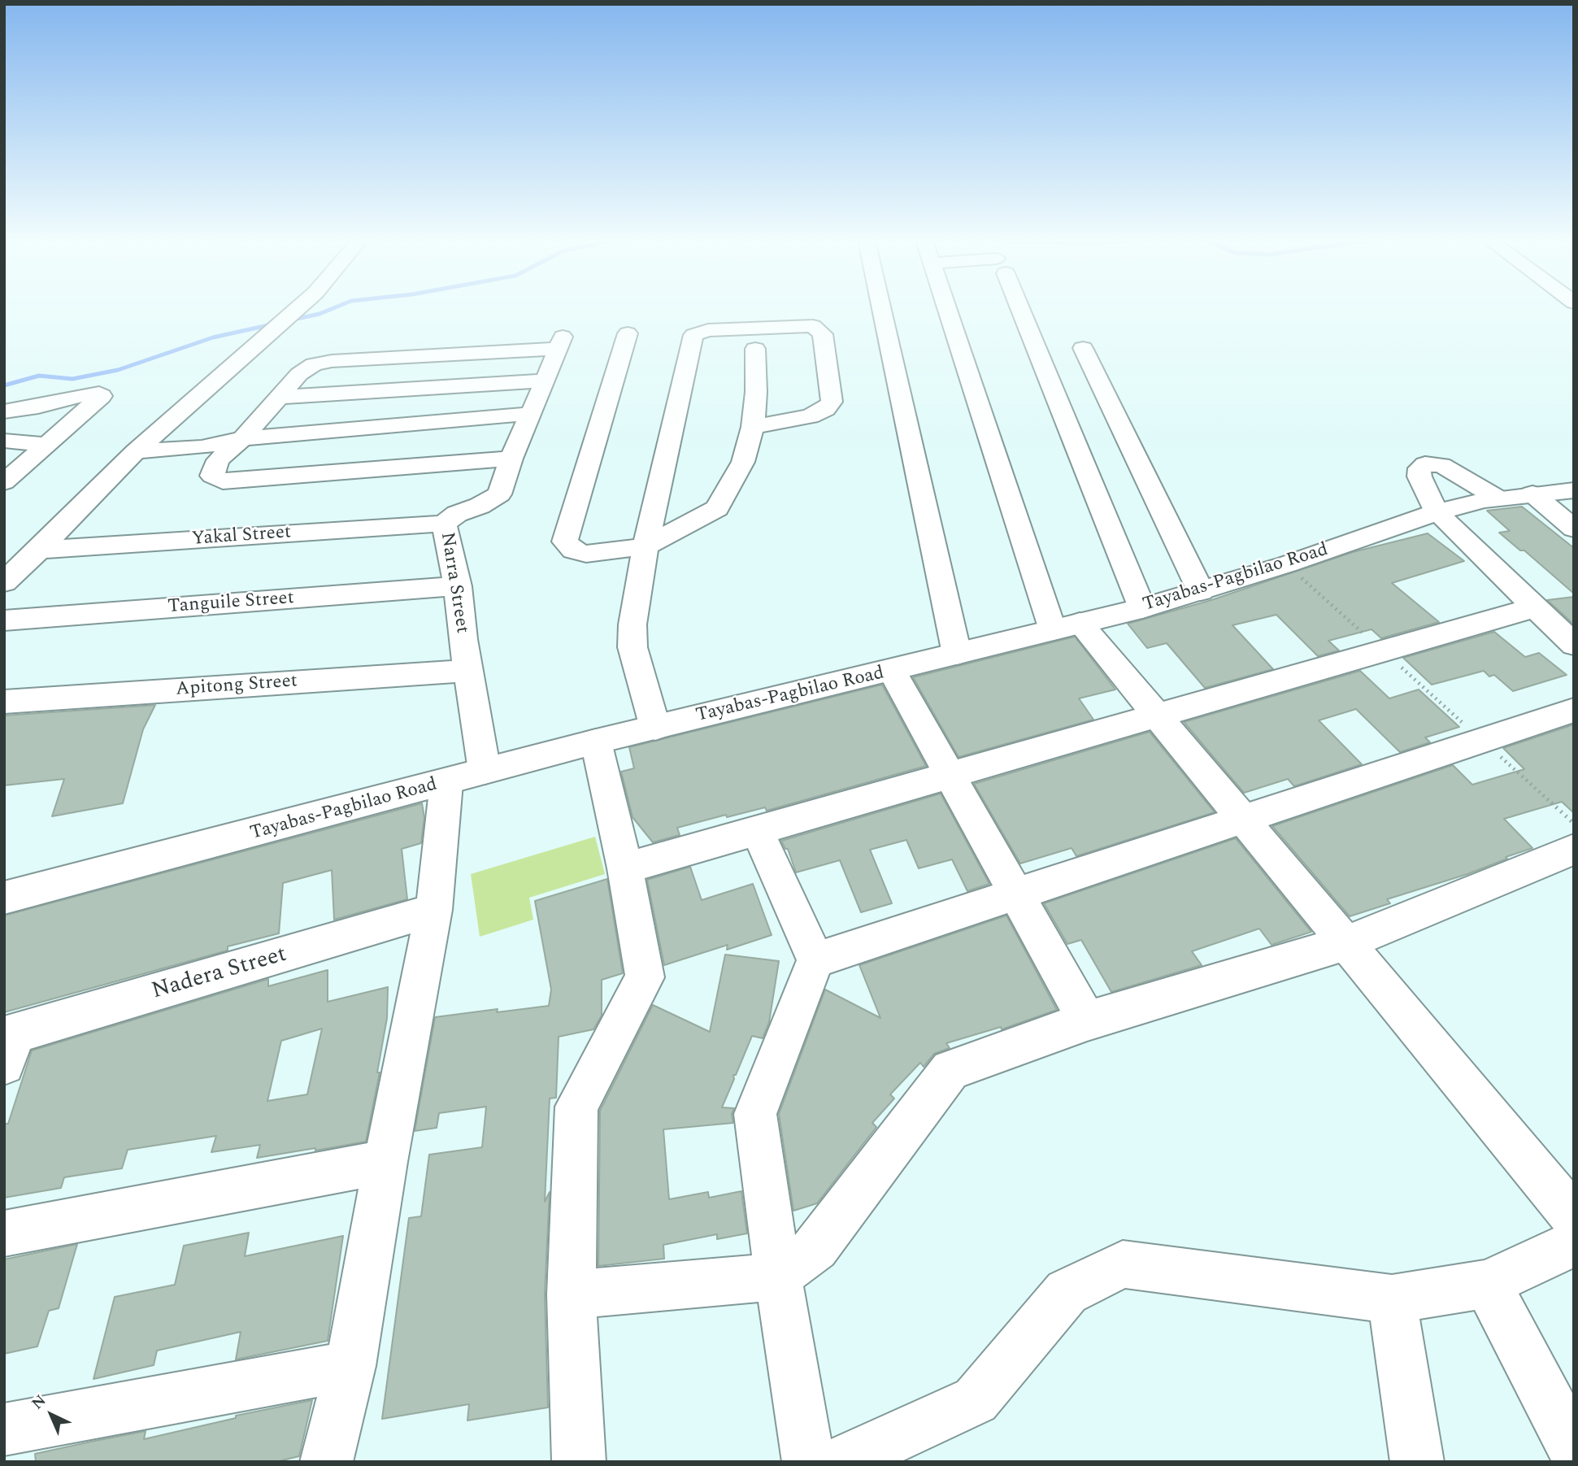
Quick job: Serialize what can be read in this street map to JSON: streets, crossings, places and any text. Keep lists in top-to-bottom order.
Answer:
{
  "streets": {
    "street": [
      "Yakal Street",
      "Tayabas-Pagbilao Road",
      "Narra Street",
      "Tanguile Street",
      "Apitong Street",
      "Nadera Street"
    ]
  },
  "crossings": [
    ["Yakal Street", "Narra Street"],
    ["Tayabas-Pagbilao Road", "Narra Street"],
    ["Narra Street", "Tanguile Street"],
    ["Narra Street", "Apitong Street"],
    ["Narra Street", "Nadera Street"]
  ],
  "north": "top left"
}
